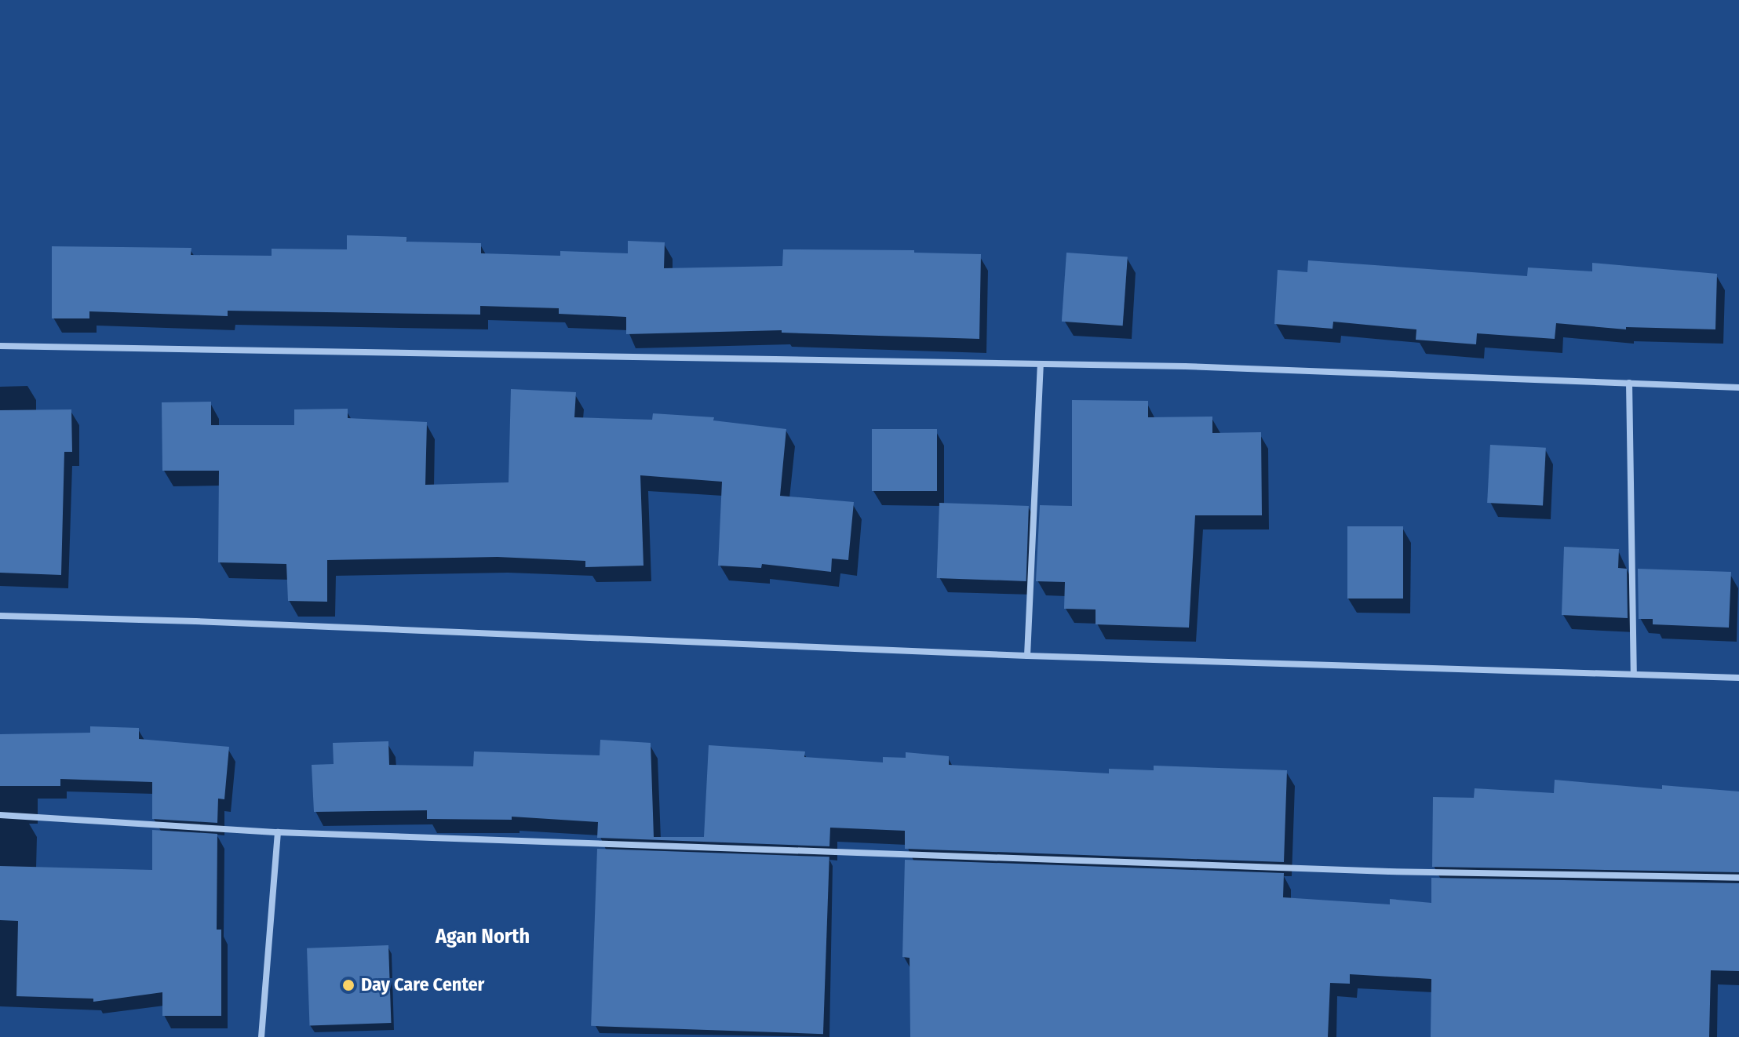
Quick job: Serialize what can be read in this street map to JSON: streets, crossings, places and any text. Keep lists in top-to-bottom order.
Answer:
{
  "districts": ["Agan North"],
  "places": ["Day Care Center"]
}
